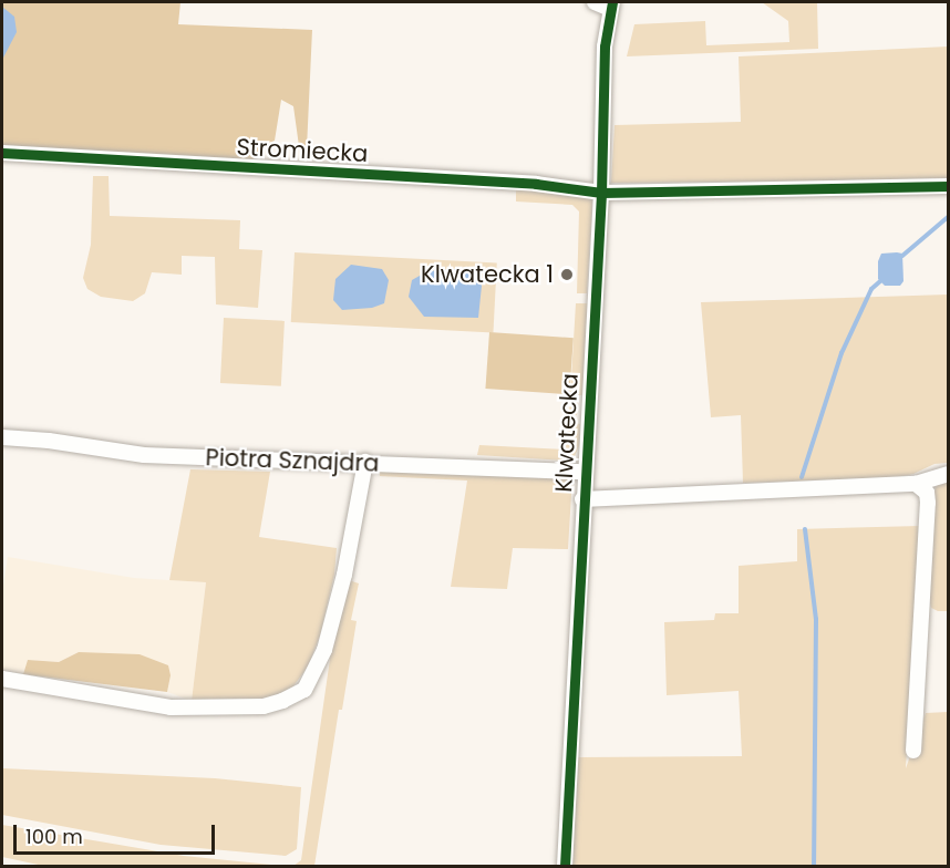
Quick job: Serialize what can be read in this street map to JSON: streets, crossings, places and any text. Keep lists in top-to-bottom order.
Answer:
{
  "streets": {
    "street": ["Stromiecka", "Klwatecka", "Piotra Sznajdra"]
  },
  "crossings": [
    ["Stromiecka", "Klwatecka"],
    ["Klwatecka", "Piotra Sznajdra"]
  ],
  "places": ["Klwatecka 1"],
  "scale_bar": "100 m"
}
